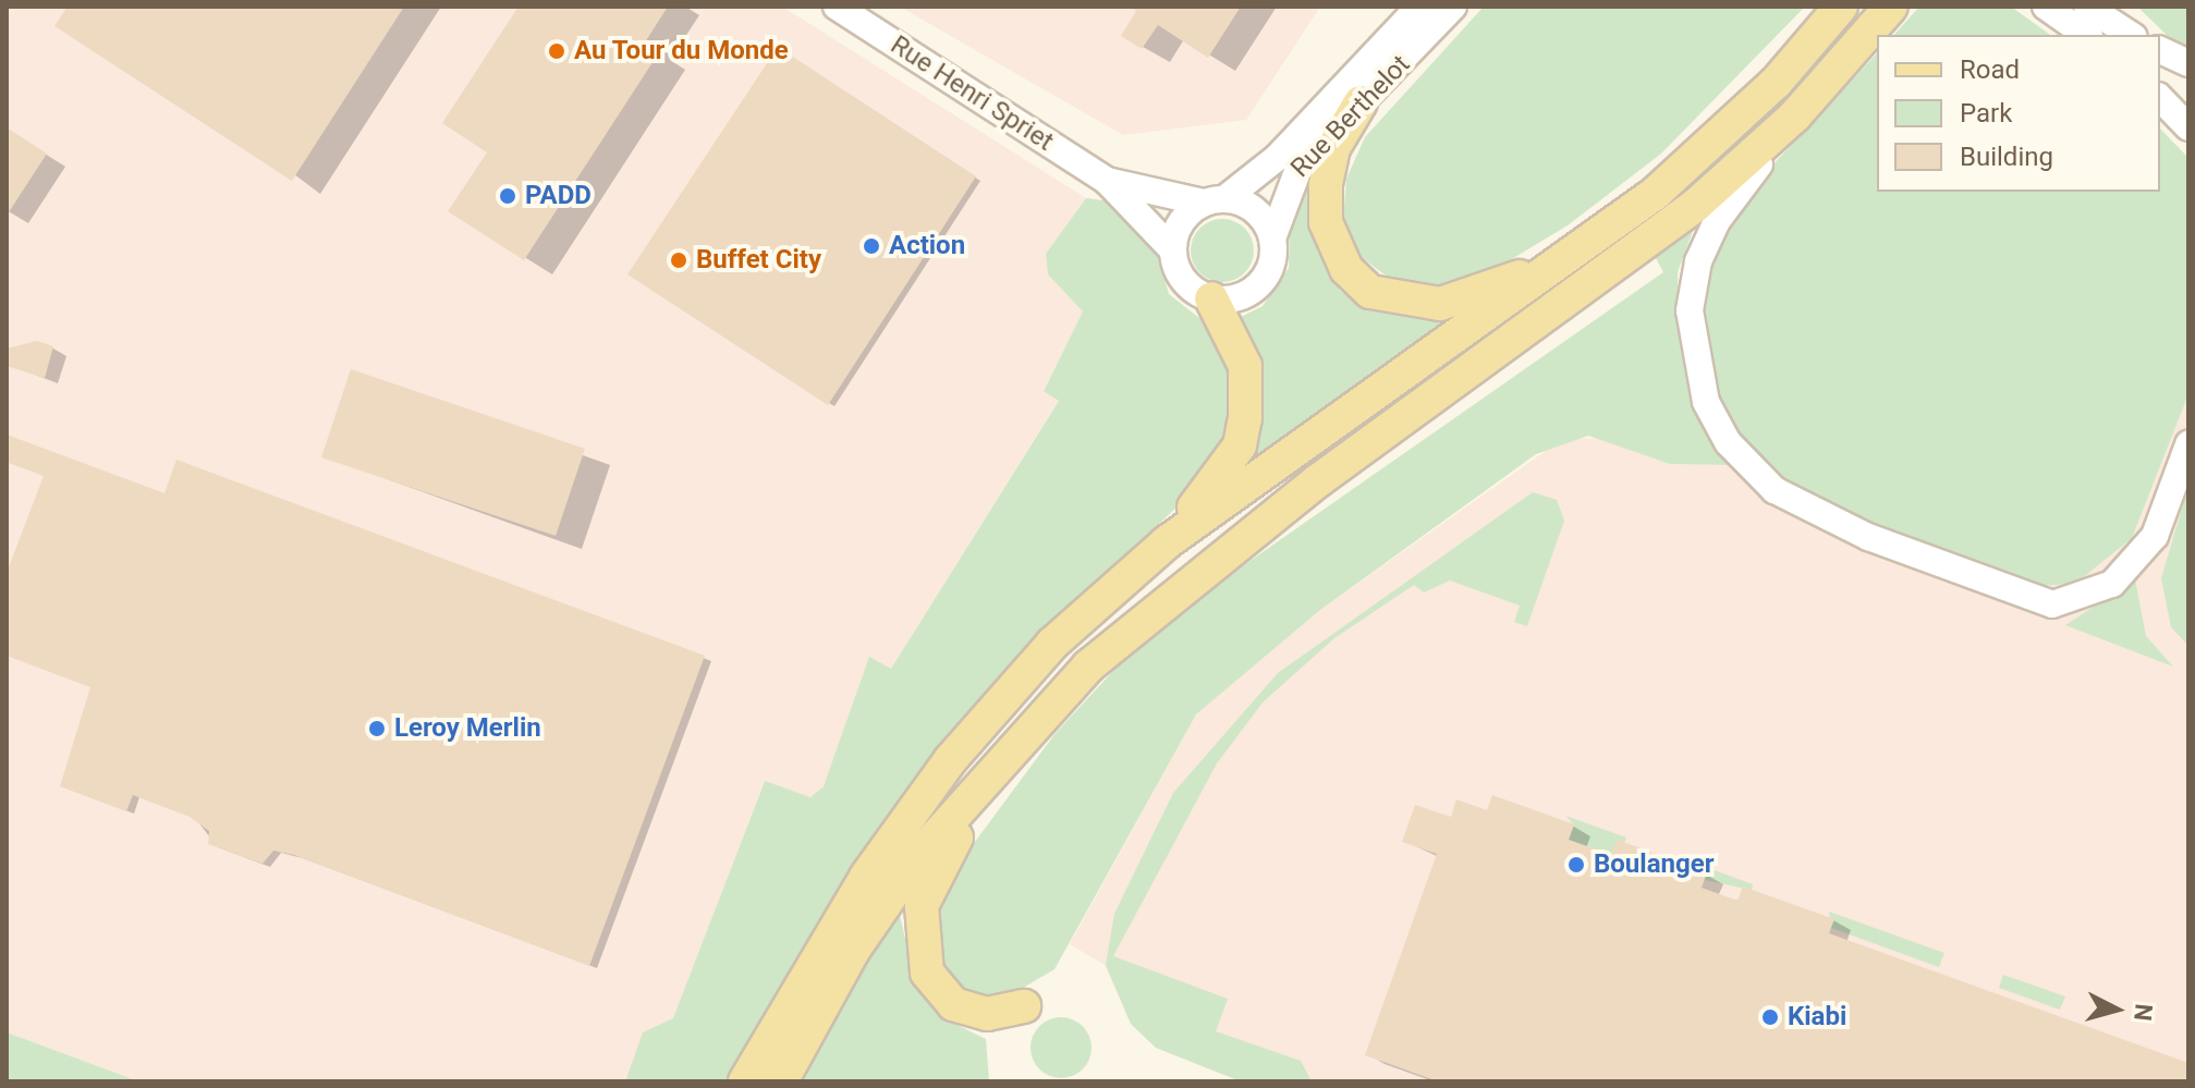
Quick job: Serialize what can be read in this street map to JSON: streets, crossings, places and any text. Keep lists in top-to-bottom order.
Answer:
{
  "streets": {
    "street": ["Rue Henri Spriet", "Rue Berthelot"]
  },
  "places": [
    "Au Tour du Monde",
    "PADD",
    "Action",
    "Buffet City",
    "Leroy Merlin",
    "Boulanger",
    "Kiabi"
  ],
  "legend": ["Road", "Park", "Building"],
  "north": "right"
}
